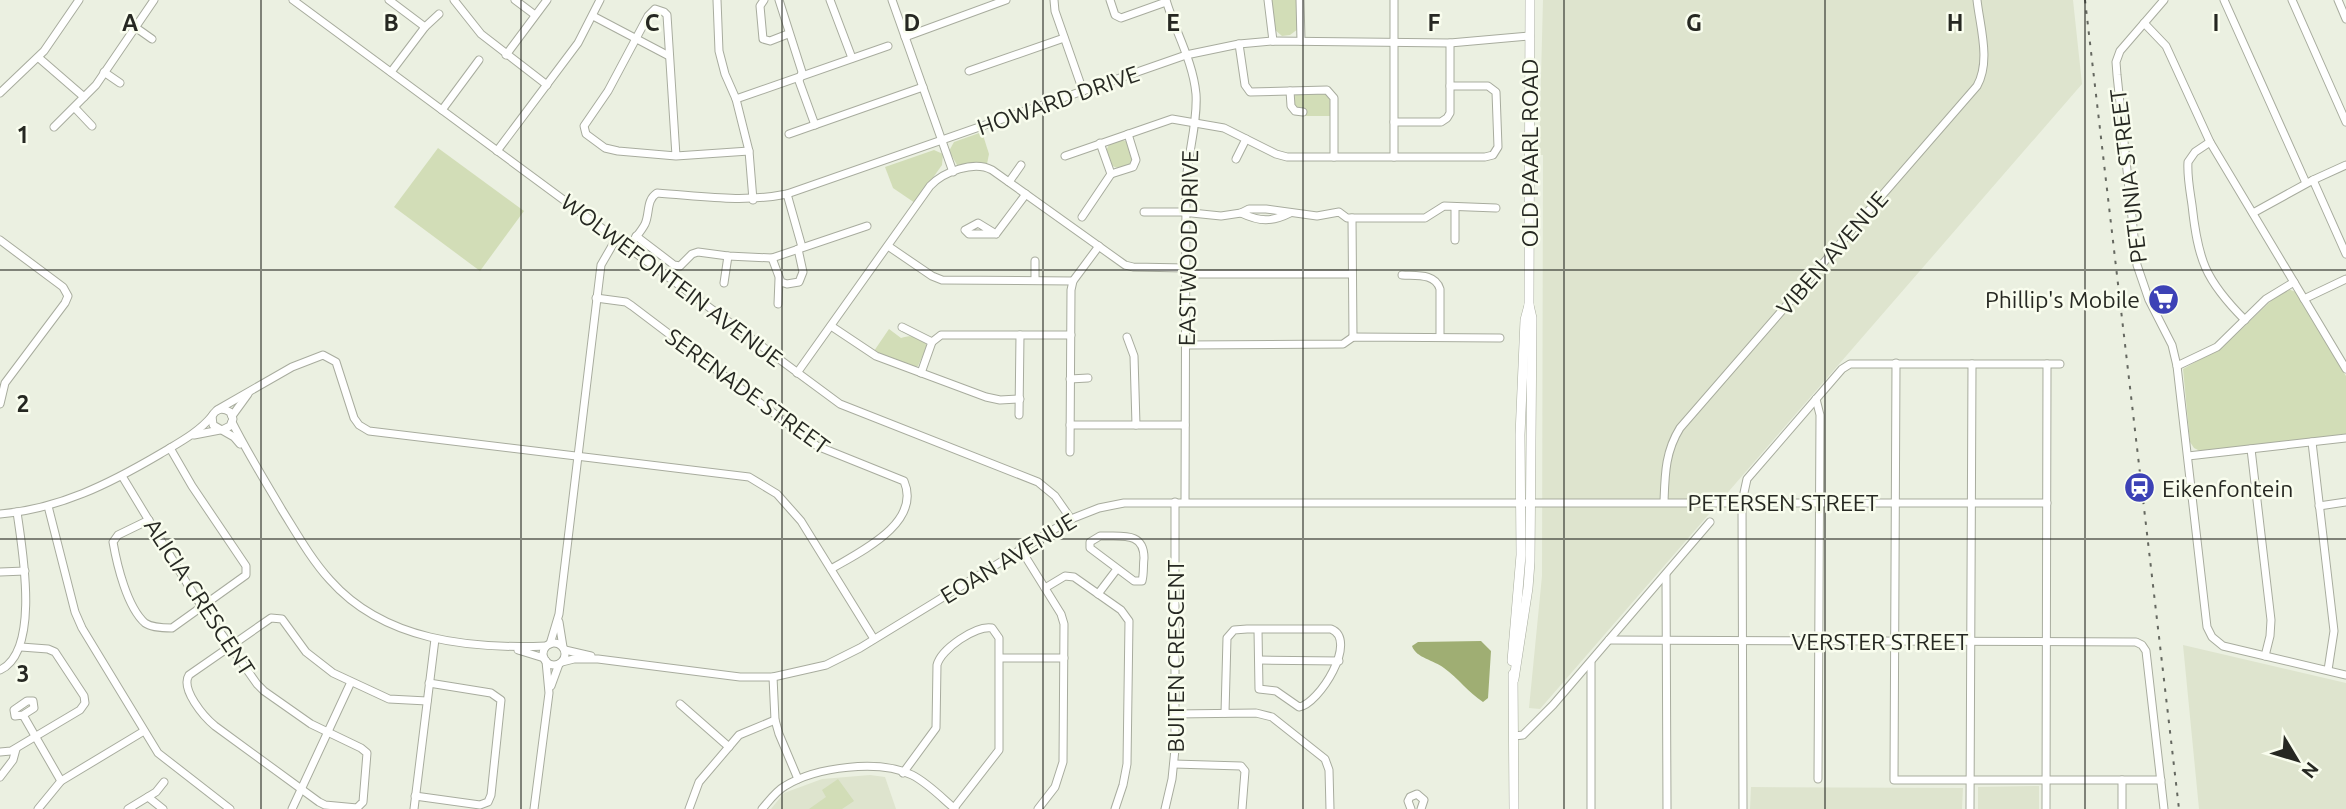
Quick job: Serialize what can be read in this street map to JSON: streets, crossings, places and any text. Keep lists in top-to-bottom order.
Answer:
{
  "streets": {
    "main road": ["OLD PAARL ROAD"],
    "street": [
      "HOWARD DRIVE",
      "PETUNIA STREET",
      "EASTWOOD DRIVE",
      "VIBEN AVENUE",
      "WOLWEFONTEIN AVENUE",
      "SERENADE STREET",
      "PETERSEN STREET",
      "EOAN AVENUE",
      "ALICIA CRESCENT",
      "VERSTER STREET",
      "BUITEN CRESCENT"
    ]
  },
  "crossings": [
    ["HOWARD DRIVE", "OLD PAARL ROAD"],
    ["HOWARD DRIVE", "EASTWOOD DRIVE"],
    ["HOWARD DRIVE", "WOLWEFONTEIN AVENUE"],
    ["OLD PAARL ROAD", "PETERSEN STREET"],
    ["OLD PAARL ROAD", "EOAN AVENUE"],
    ["EASTWOOD DRIVE", "EOAN AVENUE"],
    ["VIBEN AVENUE", "PETERSEN STREET"],
    ["WOLWEFONTEIN AVENUE", "EOAN AVENUE"],
    ["PETERSEN STREET", "EOAN AVENUE"],
    ["EOAN AVENUE", "BUITEN CRESCENT"]
  ],
  "places": {
    "supermarket": ["Phillip's Mobile"],
    "station": ["Eikenfontein"]
  },
  "north": "bottom right",
  "grid": {
    "columns": [
      "A",
      "B",
      "C",
      "D",
      "E",
      "F",
      "G",
      "H",
      "I"
    ],
    "rows": ["1", "2", "3"]
  }
}
